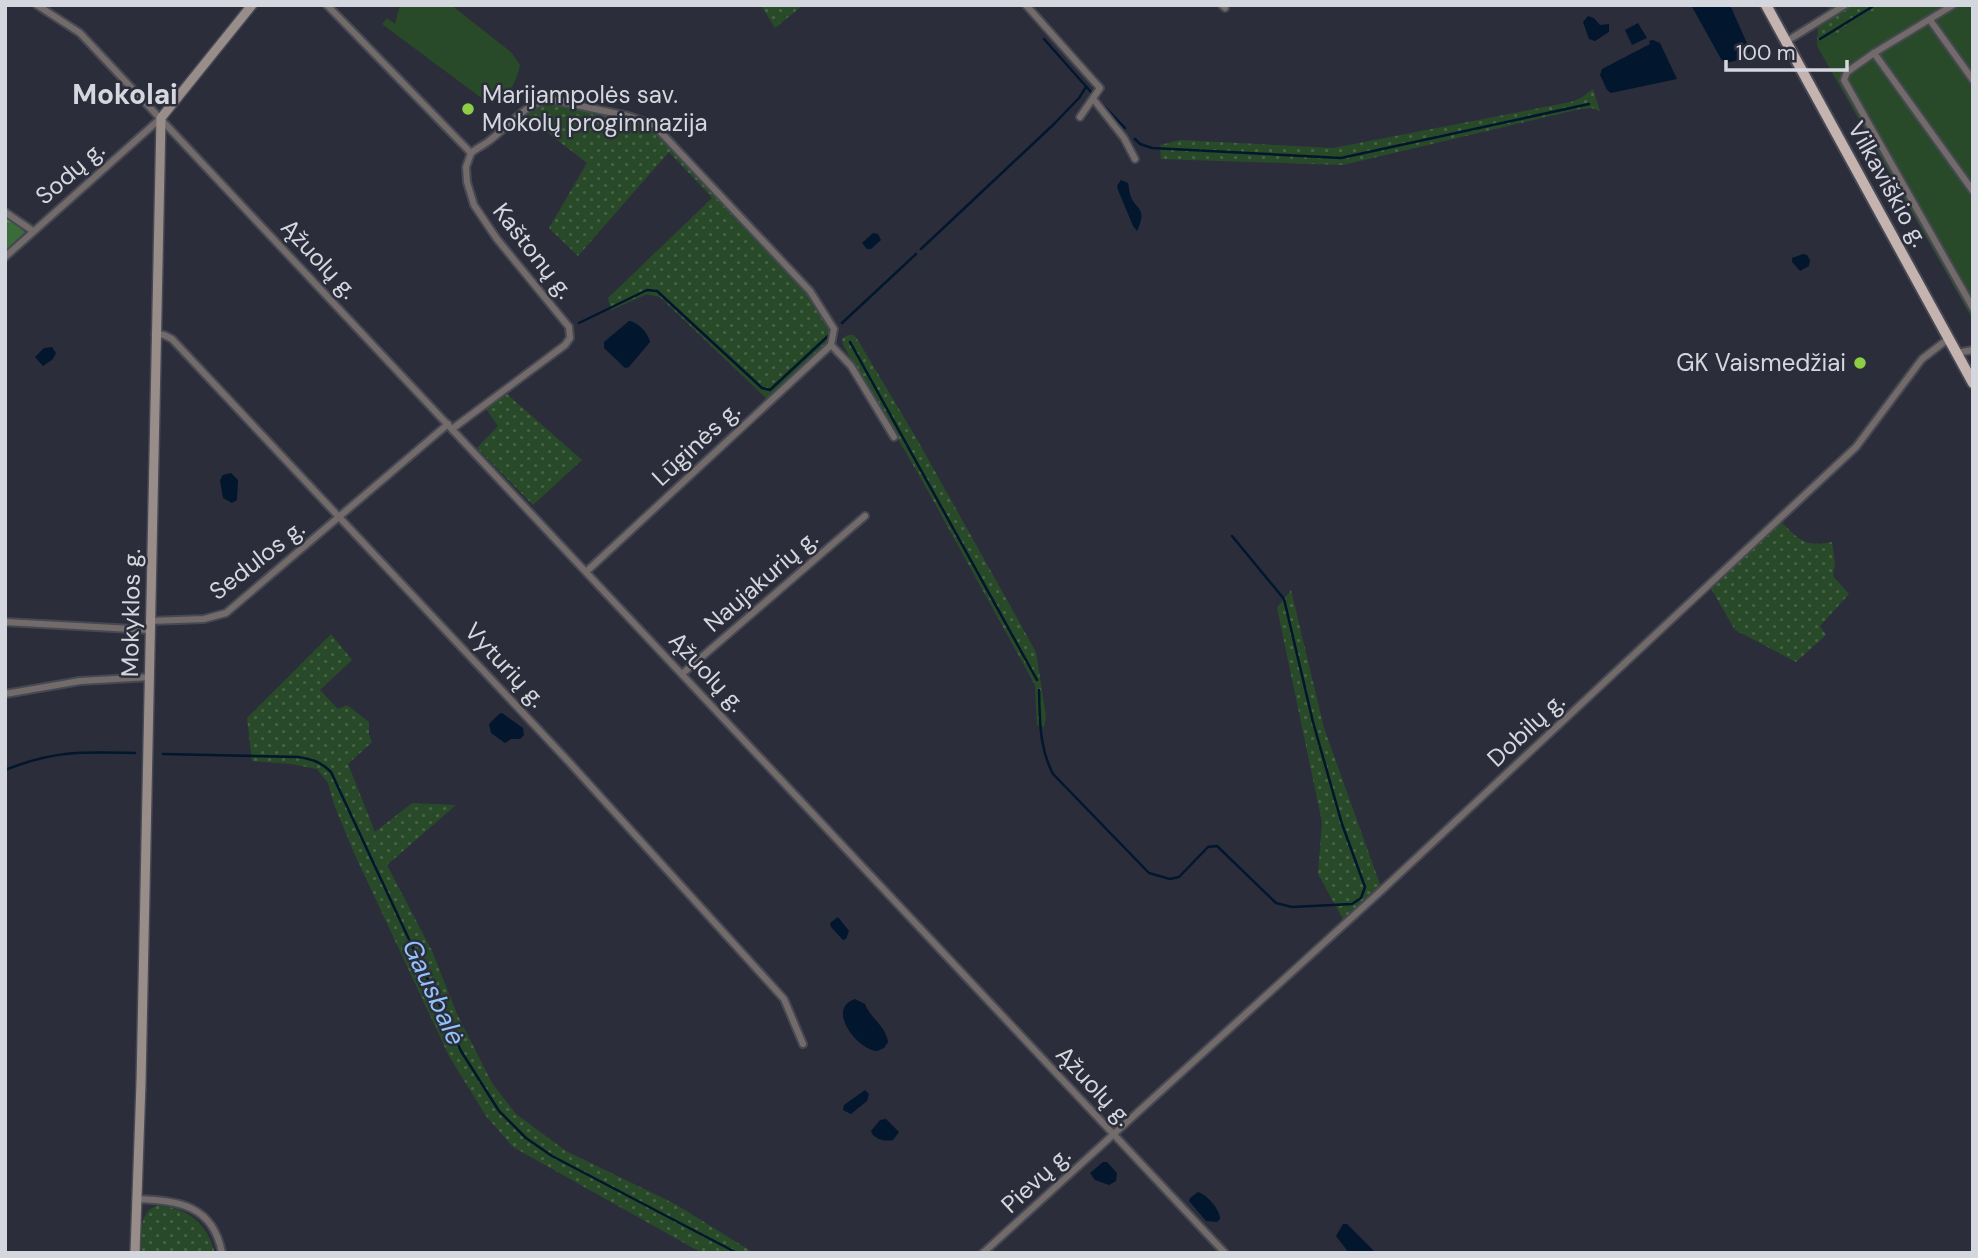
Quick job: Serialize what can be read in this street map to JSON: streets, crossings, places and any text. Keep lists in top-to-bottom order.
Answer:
{
  "streets": {
    "highway": ["Vilkaviškio g."],
    "main road": ["Mokyklos g."],
    "street": [
      "Sodų g.",
      "Kaštonų g.",
      "Ąžuolų g.",
      "Lūginės g.",
      "Sedulos g.",
      "Naujakurių g.",
      "Vyturių g.",
      "Dobilų g.",
      "Pievų g."
    ]
  },
  "crossings": [
    ["Sodų g.", "Ąžuolų g."],
    ["Sodų g.", "Mokyklos g."],
    ["Vilkaviškio g.", "Dobilų g."],
    ["Kaštonų g.", "Ąžuolų g."],
    ["Kaštonų g.", "Sedulos g."],
    ["Ąžuolų g.", "Lūginės g."],
    ["Ąžuolų g.", "Sedulos g."],
    ["Ąžuolų g.", "Naujakurių g."],
    ["Ąžuolų g.", "Mokyklos g."],
    ["Ąžuolų g.", "Dobilų g."],
    ["Ąžuolų g.", "Pievų g."],
    ["Sedulos g.", "Mokyklos g."],
    ["Sedulos g.", "Vyturių g."],
    ["Mokyklos g.", "Vyturių g."],
    ["Dobilų g.", "Pievų g."]
  ],
  "districts": ["Mokolai"],
  "water": ["Gausbalė"],
  "places": ["Marijampolės sav. Mokolų progimnazija", "GK Vaismedžiai"],
  "scale_bar": "100 m"
}
